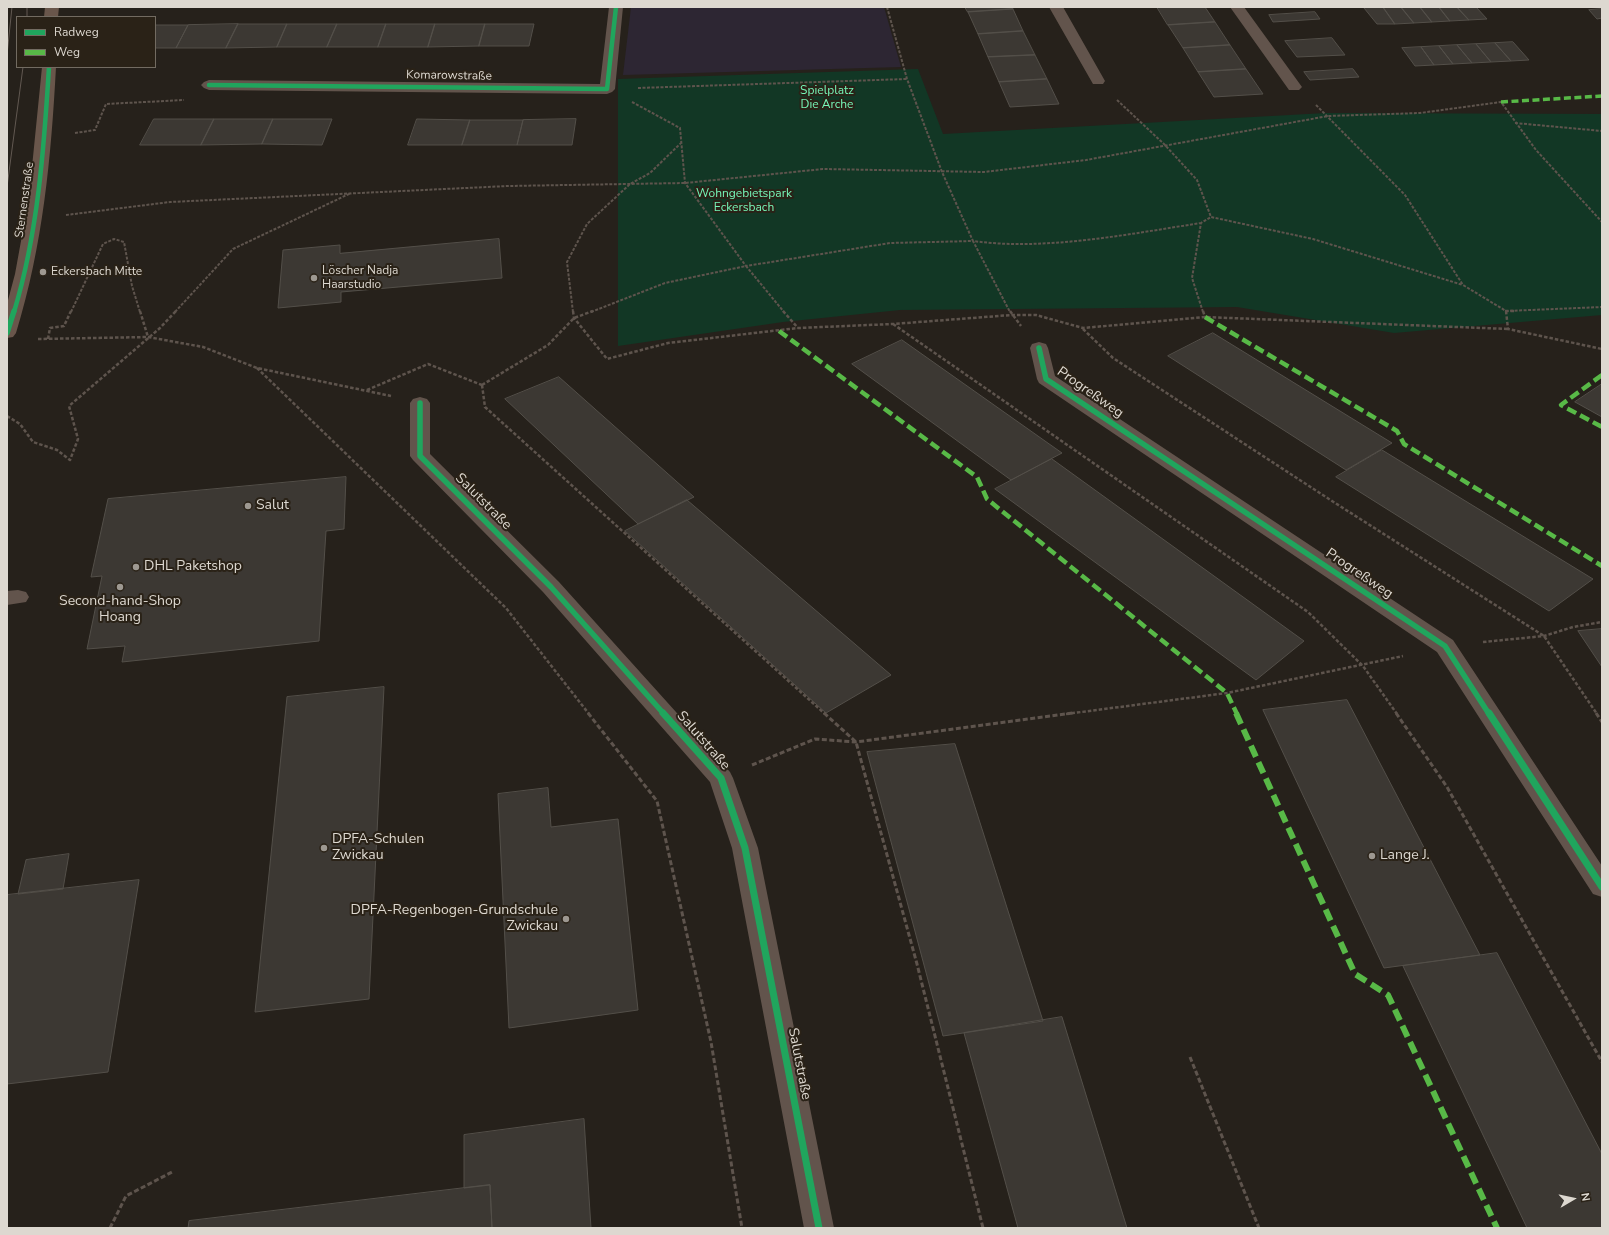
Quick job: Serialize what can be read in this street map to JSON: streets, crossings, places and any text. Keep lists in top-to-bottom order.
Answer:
{
  "streets": {
    "street": [
      "Komarowstraße",
      "Sternenstraße",
      "Progreßweg",
      "Salutstraße"
    ]
  },
  "parks": ["Spielplatz Die Arche", "Wohngebietspark Eckersbach"],
  "places": [
    "Eckersbach Mitte",
    "Löscher Nadja Haarstudio",
    "Salut",
    "DHL Paketshop",
    "Second-hand-Shop Hoang",
    "DPFA-Schulen Zwickau",
    "Lange J.",
    "DPFA-Regenbogen-Grundschule Zwickau"
  ],
  "legend": ["Radweg", "Weg"],
  "north": "right"
}
